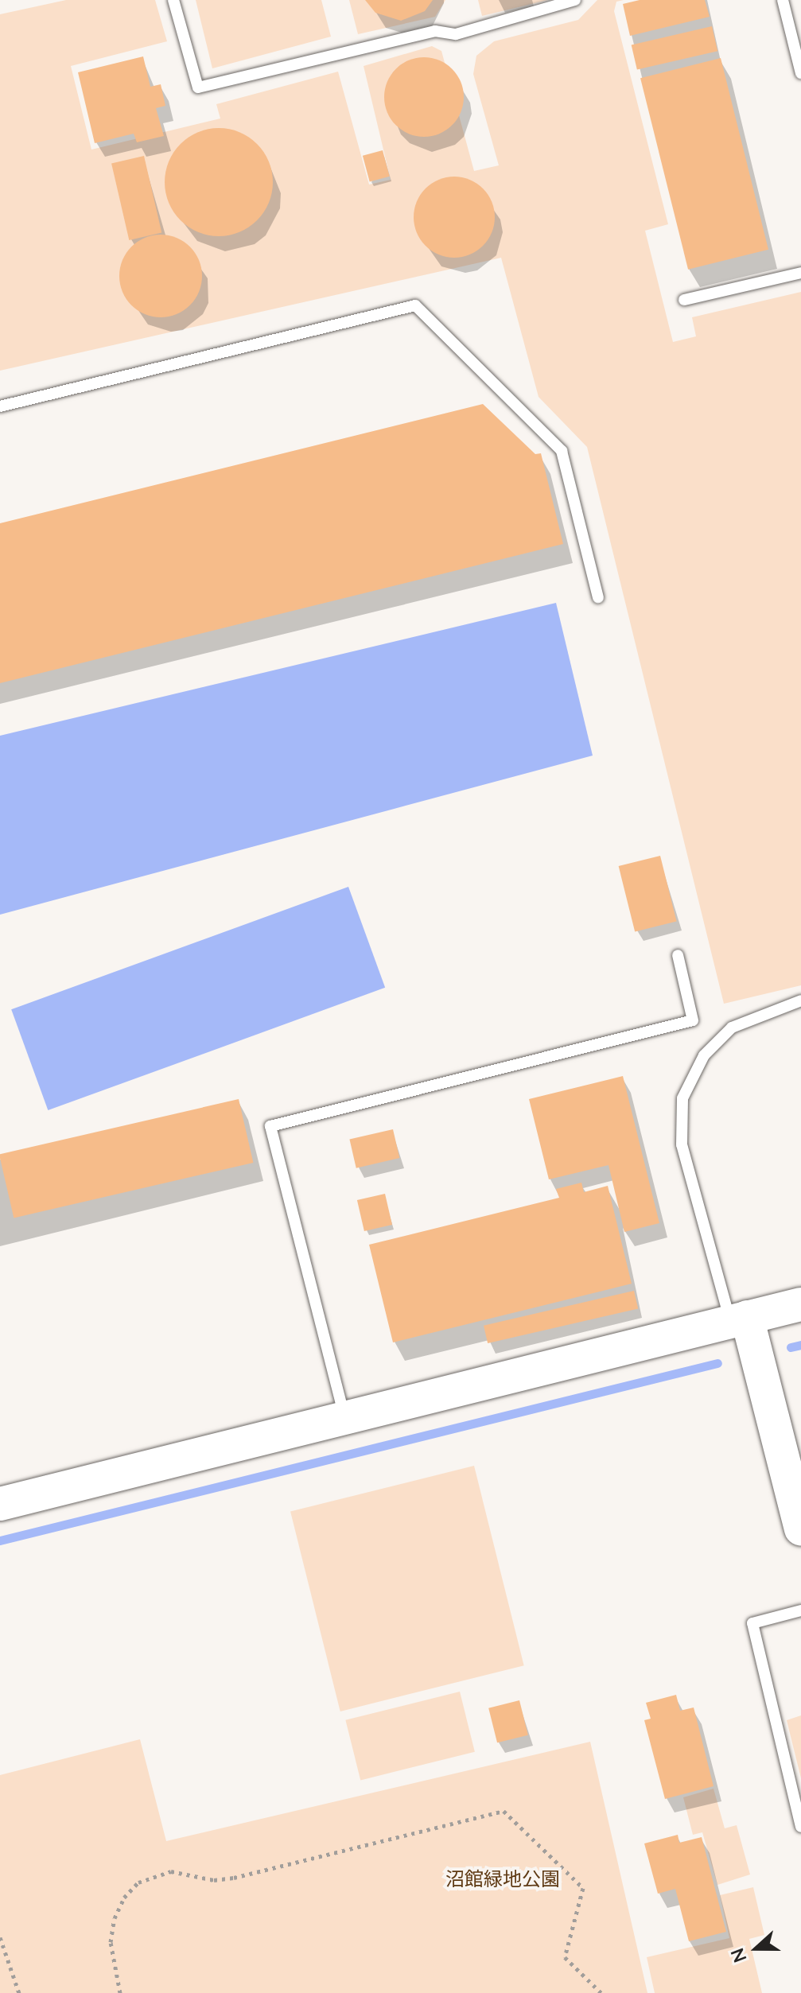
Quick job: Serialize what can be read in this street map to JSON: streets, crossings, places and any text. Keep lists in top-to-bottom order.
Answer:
{
  "parks": ["沼館緑地公園"],
  "north": "left"
}
